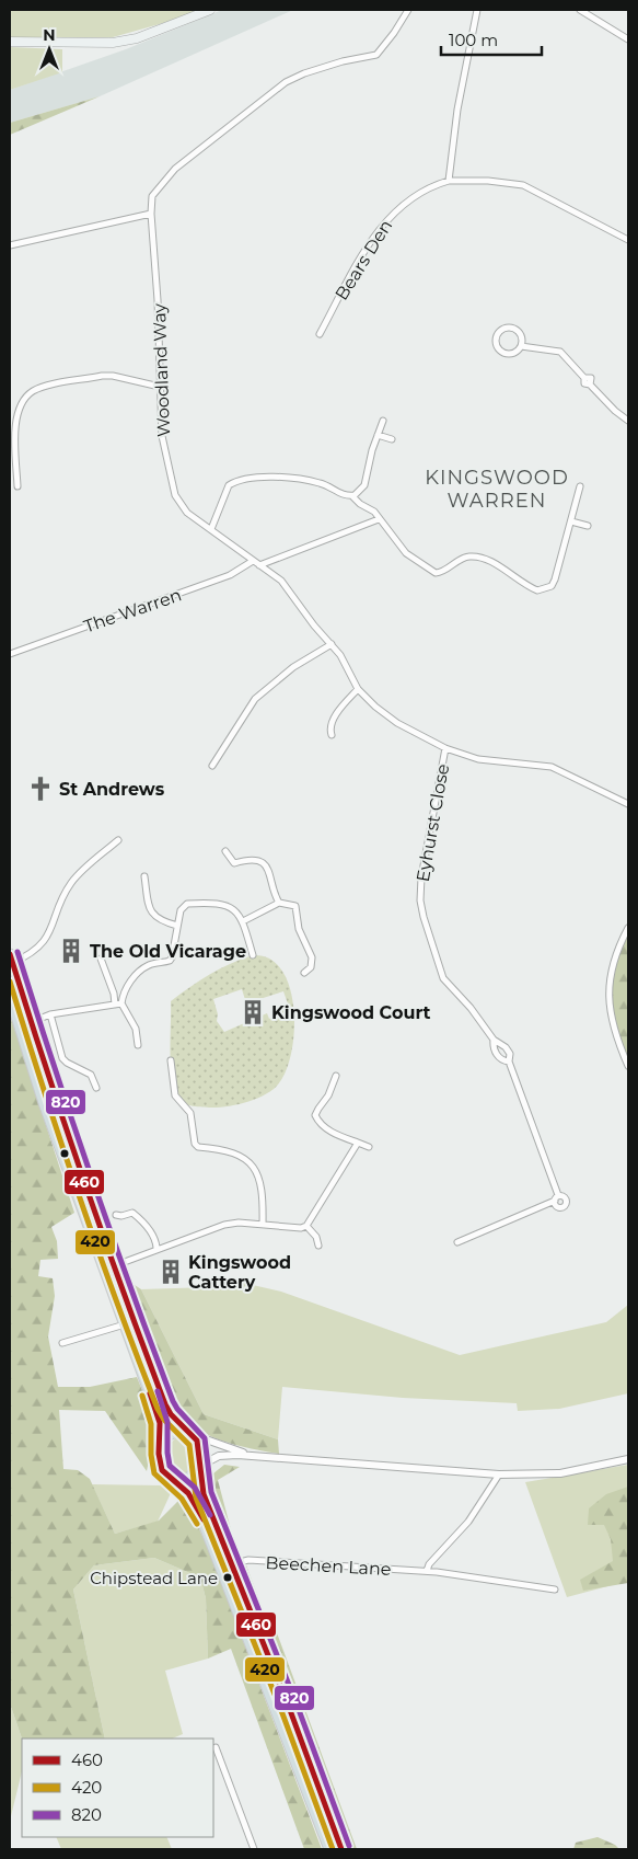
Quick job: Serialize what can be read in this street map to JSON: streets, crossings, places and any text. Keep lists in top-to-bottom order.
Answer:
{
  "streets": {
    "street": [
      "Bears Den",
      "Woodland Way",
      "The Warren",
      "Eyhurst Close",
      "Beechen Lane"
    ]
  },
  "crossings": [
    ["Woodland Way", "The Warren"],
    ["Woodland Way", "Eyhurst Close"]
  ],
  "districts": ["KINGSWOOD WARREN"],
  "places": {
    "church": ["St Andrews"],
    "building": ["The Old Vicarage", "Kingswood Court", "Kingswood Cattery"],
    "other": ["Chipstead Lane"]
  },
  "lines": ["transit line 820", "transit line 460", "transit line 420"],
  "legend": ["460", "420", "820"],
  "scale_bar": "100 m",
  "north": "top"
}
